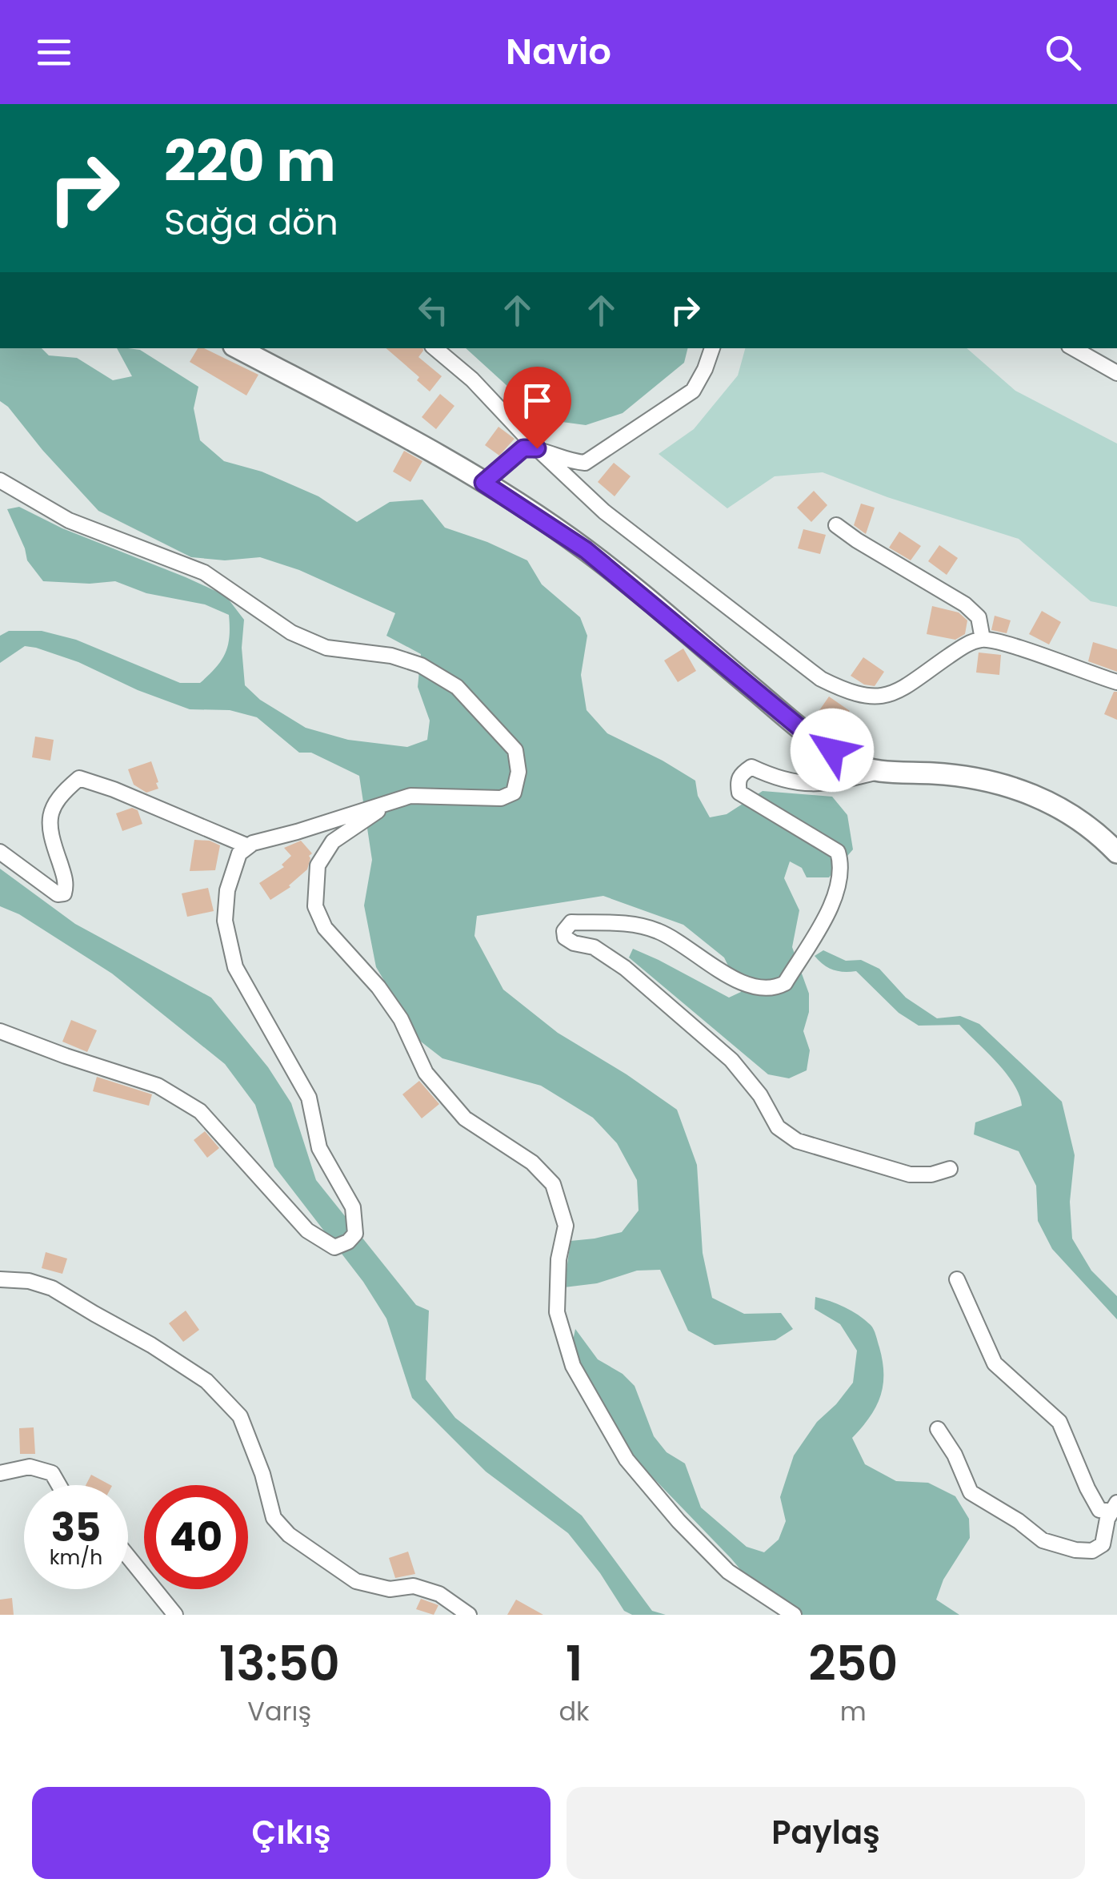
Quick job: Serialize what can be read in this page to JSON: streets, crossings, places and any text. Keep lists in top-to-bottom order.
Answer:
{
  "page": {
    "header": "Navio",
    "turn": ["220 m", "Sağa dön"],
    "speed": "35 km/h",
    "limit": "40",
    "eta": [
      "13:50",
      "Varış",
      "1",
      "dk",
      "250",
      "m"
    ],
    "buttons": ["Çıkış", "Paylaş"]
  }
}
